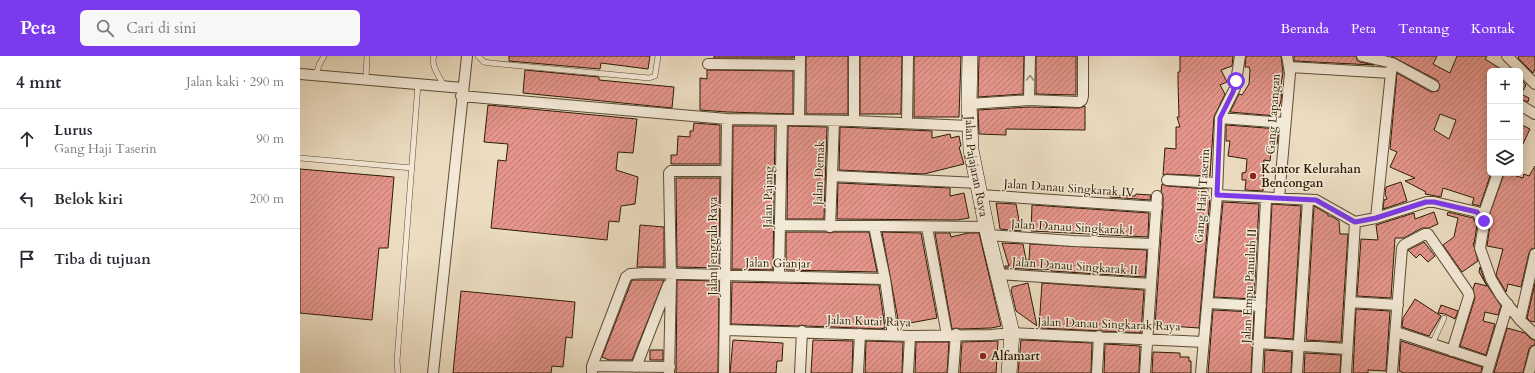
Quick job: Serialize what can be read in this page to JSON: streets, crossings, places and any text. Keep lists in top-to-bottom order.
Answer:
{
  "streets": {
    "street": [
      "Gang Lapangan",
      "Jalan Pajajaran Raya",
      "Jalan Demak",
      "Jalan Danau Singkarak IV",
      "Gang Haji Taserin",
      "Jalan Pajang",
      "Jalan Danau Singkarak I",
      "Jalan Jenggala Raya",
      "Jalan Gianjar",
      "Jalan Danau Singkarak II",
      "Jalan Empu Panuluh II",
      "Jalan Kutai Raya",
      "Jalan Danau Singkarak Raya"
    ]
  },
  "crossings": [
    ["Jalan Pajajaran Raya", "Jalan Danau Singkarak IV"],
    ["Jalan Pajajaran Raya", "Jalan Danau Singkarak I"],
    ["Jalan Pajajaran Raya", "Jalan Danau Singkarak II"],
    ["Jalan Pajajaran Raya", "Jalan Kutai Raya"],
    ["Jalan Pajajaran Raya", "Jalan Danau Singkarak Raya"],
    ["Jalan Demak", "Jalan Danau Singkarak IV"],
    ["Jalan Demak", "Jalan Danau Singkarak I"],
    ["Gang Haji Taserin", "Jalan Danau Singkarak Raya"],
    ["Jalan Pajang", "Jalan Danau Singkarak I"],
    ["Jalan Pajang", "Jalan Gianjar"],
    ["Jalan Jenggala Raya", "Jalan Gianjar"],
    ["Jalan Jenggala Raya", "Jalan Kutai Raya"],
    ["Jalan Kutai Raya", "Jalan Danau Singkarak Raya"]
  ],
  "places": ["Kantor Kelurahan Bencongan", "Alfamart"],
  "page": {
    "header": "Peta",
    "search": "Cari di sini",
    "nav": [
      "Beranda",
      "Peta",
      "Tentang",
      "Kontak"
    ],
    "heading": ["4 mnt", "Jalan kaki · 290 m"],
    "map_buttons": ["+", "−"],
    "list": [
      ["Lurus", "Gang Haji Taserin", "90 m"],
      ["Belok kiri", "200 m"],
      "Tiba di tujuan"
    ]
  }
}
